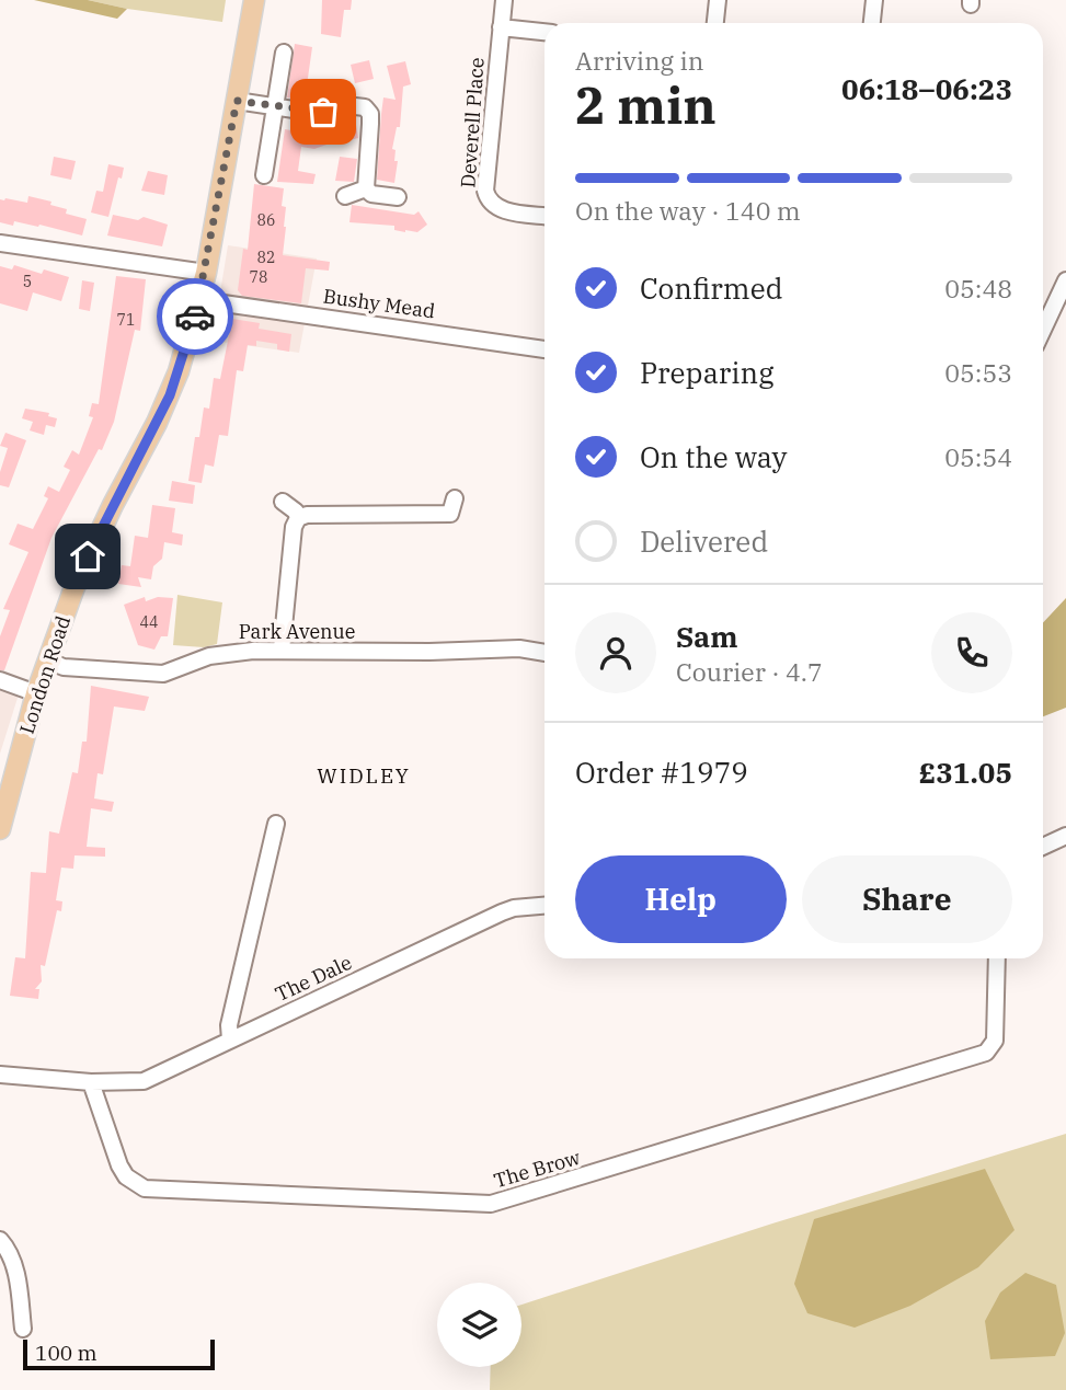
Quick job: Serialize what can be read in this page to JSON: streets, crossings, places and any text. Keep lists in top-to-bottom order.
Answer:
{
  "streets": {
    "main road": ["London Road"],
    "street": [
      "Deverell Place",
      "Bushy Mead",
      "Park Avenue",
      "The Dale",
      "The Brow"
    ]
  },
  "crossings": [
    ["Bushy Mead", "London Road"],
    ["Park Avenue", "London Road"],
    ["The Dale", "The Brow"]
  ],
  "districts": ["WIDLEY"],
  "house_numbers": [
    "86",
    "82",
    "78",
    "5",
    "71",
    "44"
  ],
  "scale_bar": "100 m",
  "page": {
    "heading": ["2 min", "Arriving in", "06:18–06:23"],
    "panel": [
      "Sam",
      "Courier · 4.7",
      "Order #1979",
      "£31.05"
    ],
    "bar": "On the way · 140 m",
    "list": [
      ["Confirmed", "05:48"],
      ["Preparing", "05:53"],
      ["On the way", "05:54"],
      "Delivered"
    ],
    "buttons": ["Help", "Share"],
    "scale": "100 m"
  }
}
